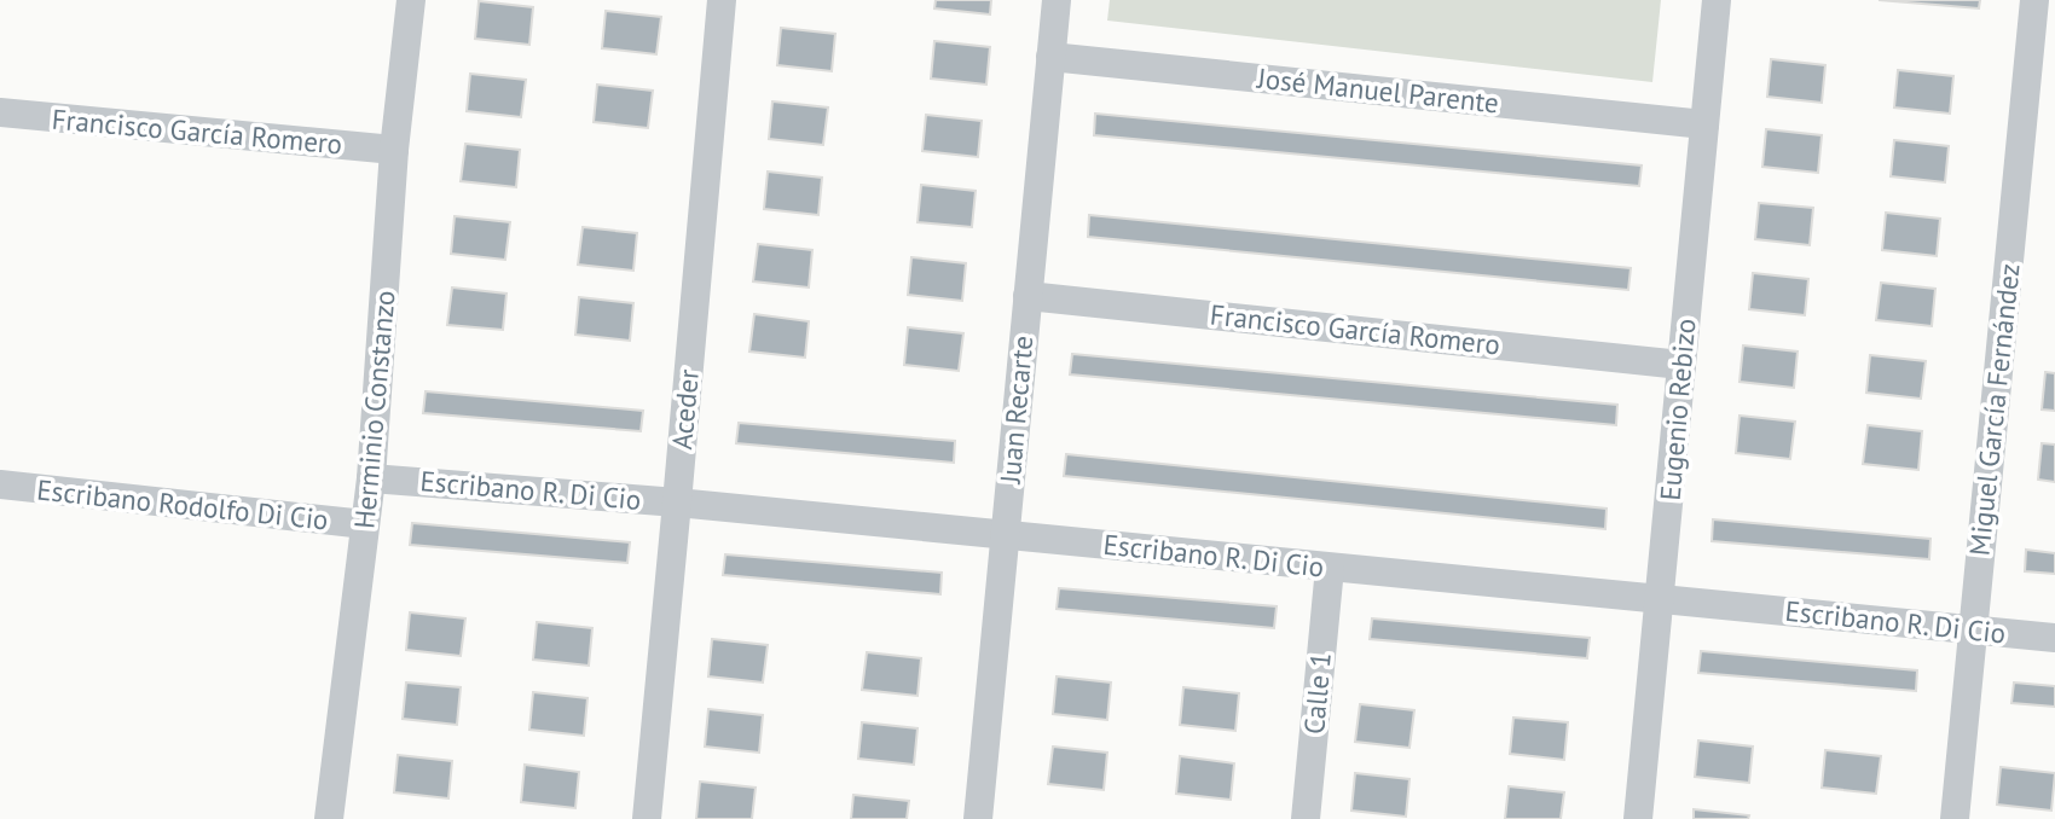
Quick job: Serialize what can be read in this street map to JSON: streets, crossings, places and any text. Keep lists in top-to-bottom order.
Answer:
{
  "streets": {
    "street": [
      "José Manuel Parente",
      "Francisco García Romero",
      "Herminio Constanzo",
      "Aceder",
      "Juan Recarte",
      "Eugenio Rebizo",
      "Miguel García Fernández",
      "Escribano R. Di Cio",
      "Escribano Rodolfo Di Cio",
      "Calle 1"
    ]
  },
  "crossings": [
    ["José Manuel Parente", "Juan Recarte"],
    ["José Manuel Parente", "Eugenio Rebizo"],
    ["Francisco García Romero", "Herminio Constanzo"],
    ["Francisco García Romero", "Juan Recarte"],
    ["Francisco García Romero", "Eugenio Rebizo"],
    ["Herminio Constanzo", "Escribano R. Di Cio"],
    ["Herminio Constanzo", "Escribano Rodolfo Di Cio"],
    ["Aceder", "Escribano R. Di Cio"],
    ["Juan Recarte", "Escribano R. Di Cio"],
    ["Eugenio Rebizo", "Escribano R. Di Cio"],
    ["Miguel García Fernández", "Escribano R. Di Cio"],
    ["Escribano R. Di Cio", "Calle 1"]
  ]
}
